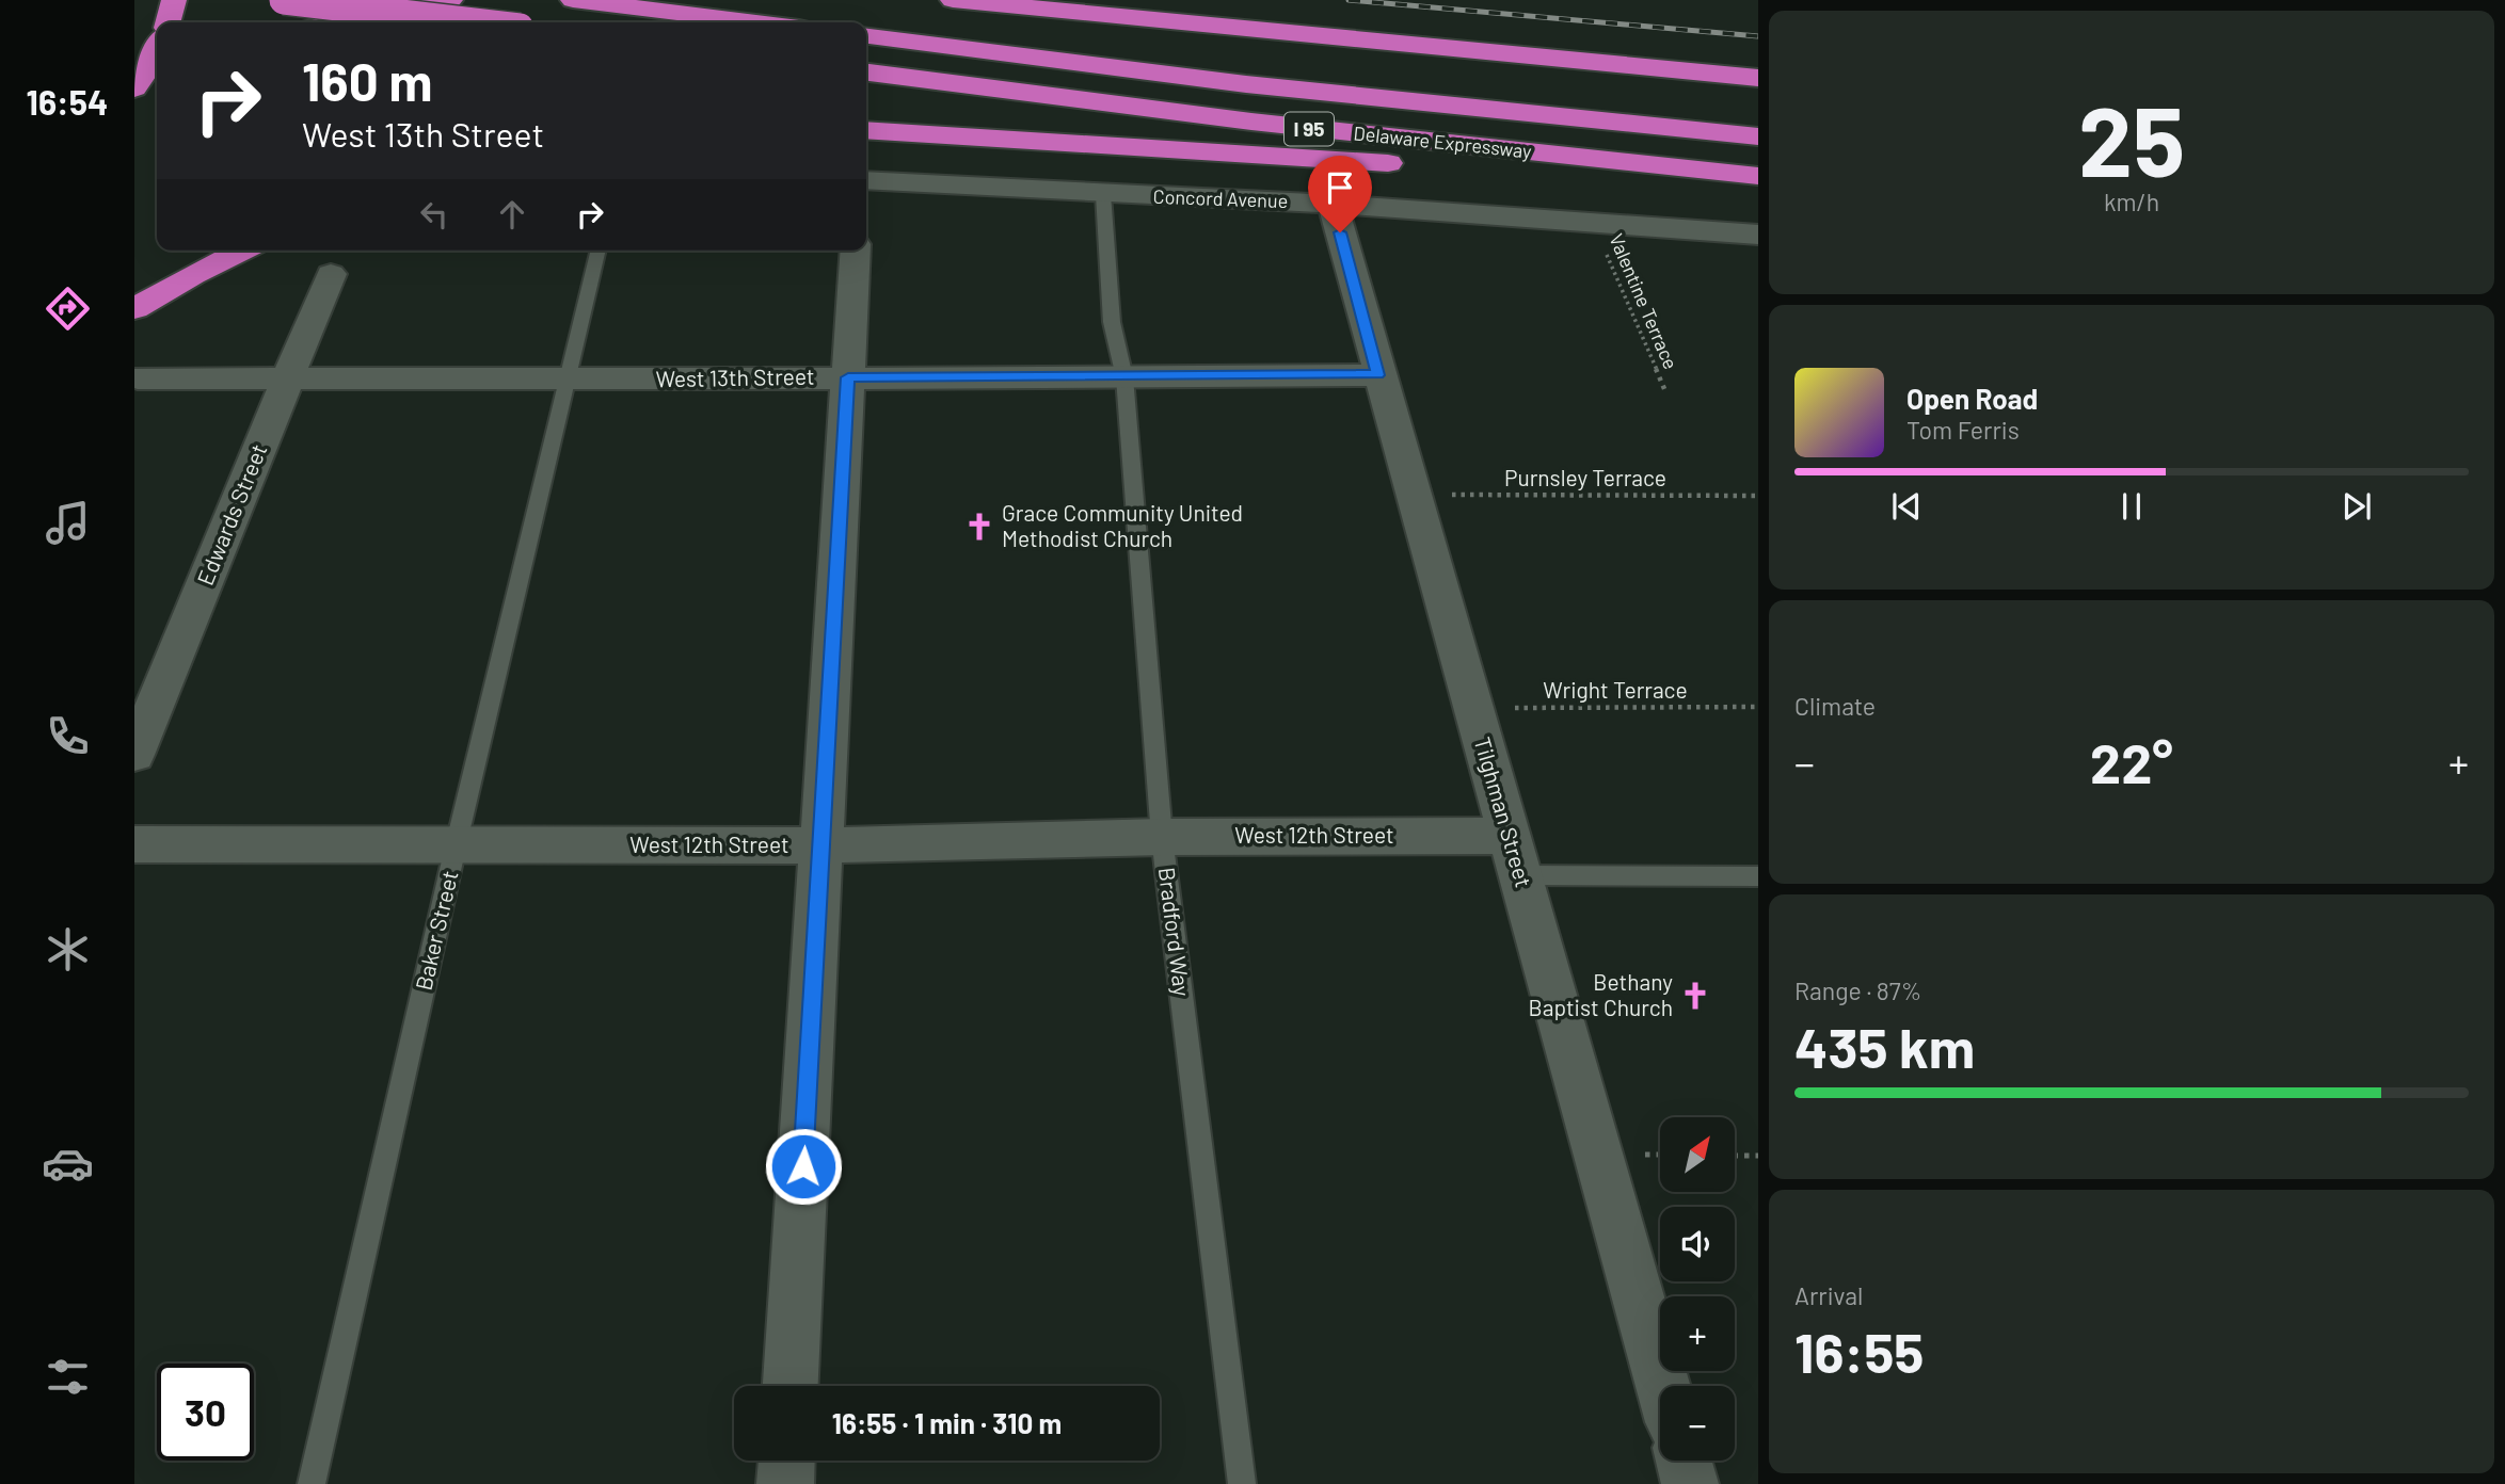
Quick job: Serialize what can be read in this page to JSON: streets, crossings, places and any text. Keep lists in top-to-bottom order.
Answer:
{
  "streets": {
    "highway": ["I 95", "Delaware Expressway"],
    "street": [
      "Concord Avenue",
      "West 13th Street",
      "Edwards Street",
      "Tilghman Street",
      "West 12th Street"
    ],
    "lane": ["Baker Street", "Bradford Way"],
    "path": ["Valentine Terrace", "Purnsley Terrace", "Wright Terrace"]
  },
  "crossings": [
    ["Concord Avenue", "Valentine Terrace"],
    ["Concord Avenue", "Tilghman Street"],
    ["Concord Avenue", "Bradford Way"],
    ["West 13th Street", "Edwards Street"],
    ["West 13th Street", "Tilghman Street"],
    ["West 13th Street", "Baker Street"],
    ["West 13th Street", "Bradford Way"],
    ["Purnsley Terrace", "Tilghman Street"],
    ["Wright Terrace", "Tilghman Street"],
    ["Tilghman Street", "West 12th Street"],
    ["West 12th Street", "Baker Street"],
    ["West 12th Street", "Bradford Way"]
  ],
  "places": {
    "church": ["Grace Community United Methodist Church", "Bethany Baptist Church"]
  },
  "north": "top right",
  "page": {
    "tabs": "16:54",
    "tile": [
      ["25", "km/h"],
      "Climate",
      ["Range · 87%", "435 km"],
      ["Arrival", "16:55"]
    ],
    "turn": ["160 m", "West 13th Street"],
    "song": ["Open Road", "Tom Ferris"],
    "heat": ["−", "22°", "+"],
    "map_buttons": ["+", "−"],
    "limit": "30",
    "trip": "16:55 · 1 min · 310 m"
  }
}
